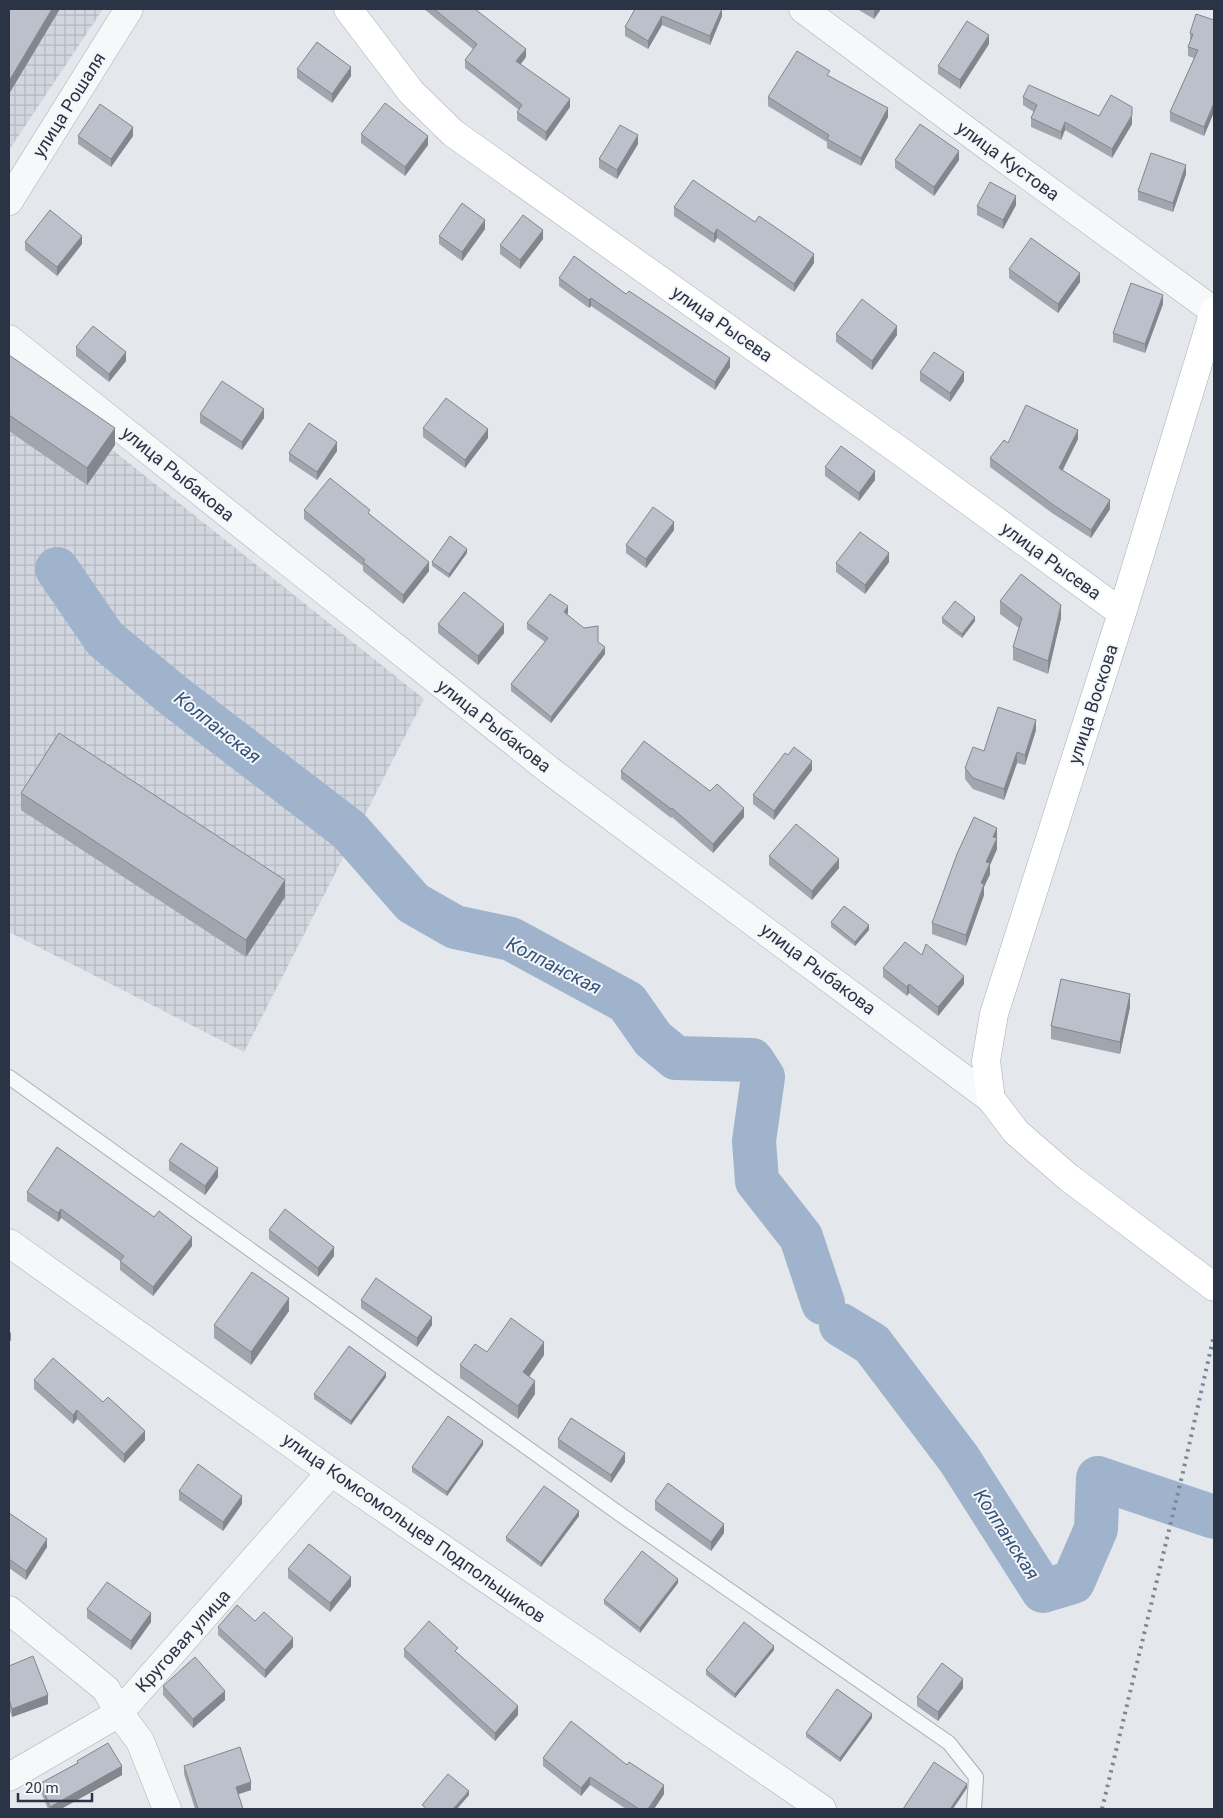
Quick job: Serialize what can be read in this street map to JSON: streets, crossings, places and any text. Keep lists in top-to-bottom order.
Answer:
{
  "streets": {
    "main road": ["улица Рысева", "улица Воскова"],
    "street": [
      "улица Рошаля",
      "улица Кустова",
      "улица Рыбакова",
      "улица Комсомольцев Подпольщиков",
      "Круговая улица"
    ]
  },
  "crossings": [
    ["улица Кустова", "улица Воскова"],
    ["улица Рысева", "улица Воскова"],
    ["улица Рыбакова", "улица Воскова"],
    ["улица Комсомольцев Подпольщиков", "Круговая улица"]
  ],
  "water": ["Колпанская"],
  "scale_bar": "20 m"
}
